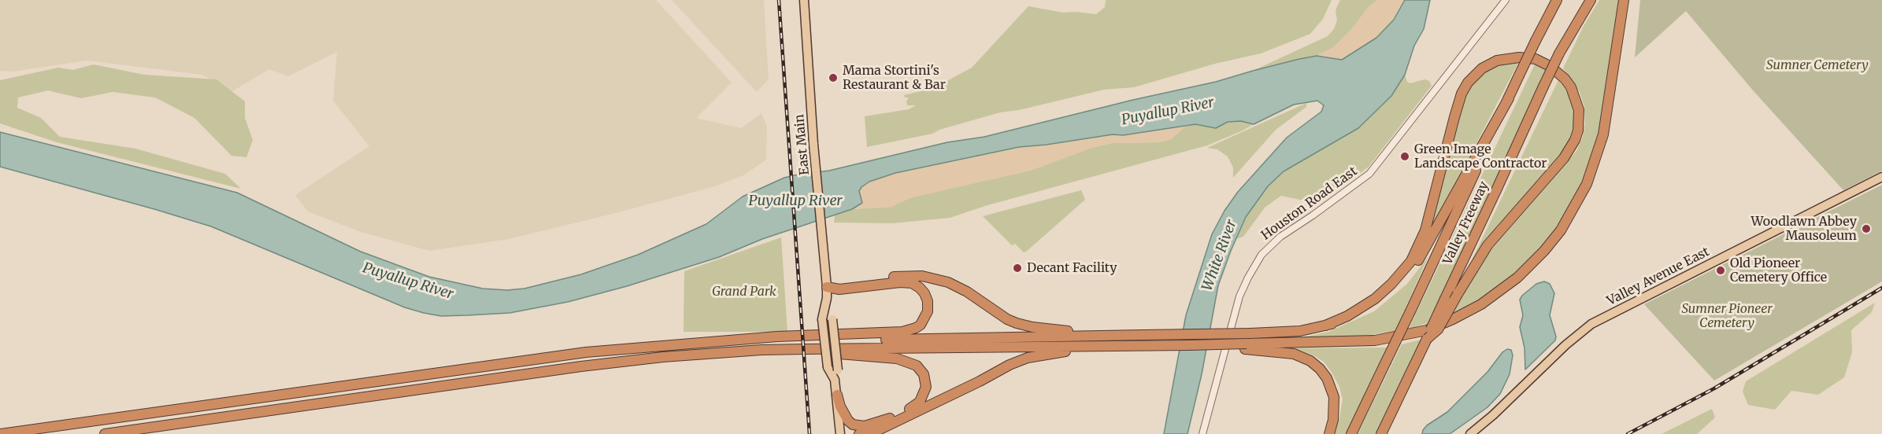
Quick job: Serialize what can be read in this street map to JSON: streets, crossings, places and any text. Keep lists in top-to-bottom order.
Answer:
{
  "streets": {
    "highway": ["Valley Freeway"],
    "main road": ["East Main", "Valley Avenue East"],
    "street": ["Houston Road East"]
  },
  "water": ["Puyallup River", "White River"],
  "parks": ["Sumner Cemetery", "Grand Park", "Sumner Pioneer Cemetery"],
  "places": [
    "Mama Stortini's Restaurant & Bar",
    "Green Image Landscape Contractor",
    "Woodlawn Abbey Mausoleum",
    "Decant Facility",
    "Old Pioneer Cemetery Office"
  ]
}
